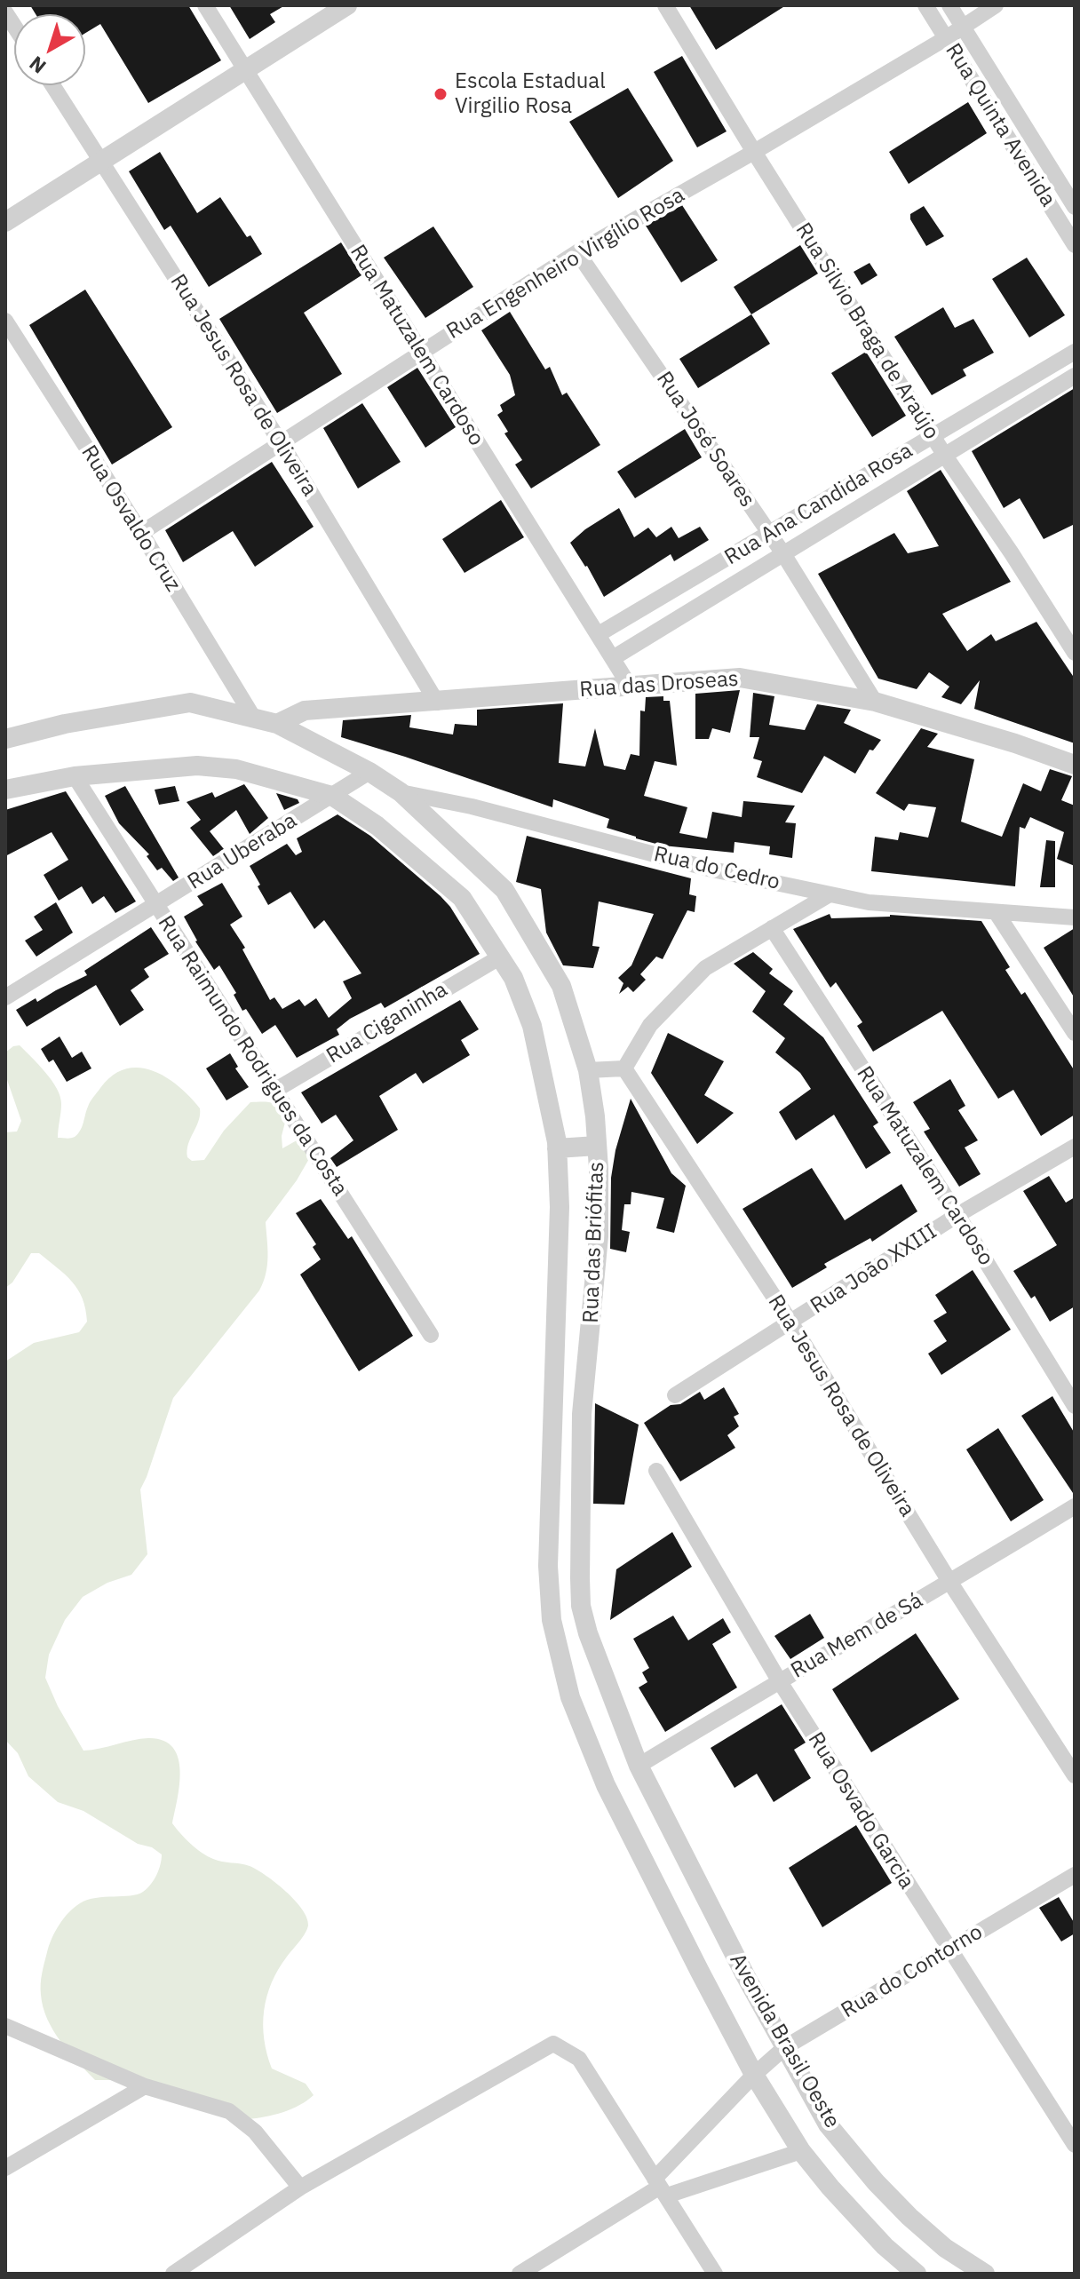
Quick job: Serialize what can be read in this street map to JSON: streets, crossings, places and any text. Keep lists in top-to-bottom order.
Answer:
{
  "streets": {
    "street": [
      "Rua Quinta Avenida",
      "Rua Engenheiro Virgílio Rosa",
      "Rua Silvio Braga de Araújo",
      "Rua Matuzalem Cardoso",
      "Rua Jesus Rosa de Oliveira",
      "Rua José Soares",
      "Rua Ana Candida Rosa",
      "Rua Osvaldo Cruz",
      "Rua das Droseas",
      "Rua Uberaba",
      "Rua do Cedro",
      "Rua Ciganinha",
      "Rua Raimundo Rodrigues da Costa",
      "Rua das Briófitas",
      "Rua João XXIII",
      "Rua Mem de Sá",
      "Rua Osvado Garcia",
      "Rua do Contorno",
      "Avenida Brasil Oeste"
    ]
  },
  "crossings": [
    ["Rua Quinta Avenida", "Rua Engenheiro Virgílio Rosa"],
    ["Rua Engenheiro Virgílio Rosa", "Rua Silvio Braga de Araújo"],
    ["Rua Engenheiro Virgílio Rosa", "Rua Matuzalem Cardoso"],
    ["Rua Engenheiro Virgílio Rosa", "Rua Jesus Rosa de Oliveira"],
    ["Rua Engenheiro Virgílio Rosa", "Rua José Soares"],
    ["Rua Engenheiro Virgílio Rosa", "Rua Osvaldo Cruz"],
    ["Rua Silvio Braga de Araújo", "Rua Ana Candida Rosa"],
    ["Rua Matuzalem Cardoso", "Rua Ana Candida Rosa"],
    ["Rua Matuzalem Cardoso", "Rua das Droseas"],
    ["Rua Matuzalem Cardoso", "Rua João XXIII"],
    ["Rua Jesus Rosa de Oliveira", "Rua das Droseas"],
    ["Rua Jesus Rosa de Oliveira", "Rua João XXIII"],
    ["Rua Jesus Rosa de Oliveira", "Rua Mem de Sá"],
    ["Rua José Soares", "Rua Ana Candida Rosa"],
    ["Rua José Soares", "Rua das Droseas"],
    ["Rua Osvaldo Cruz", "Rua do Cedro"],
    ["Rua das Droseas", "Rua do Cedro"],
    ["Rua Uberaba", "Rua do Cedro"],
    ["Rua Uberaba", "Rua Raimundo Rodrigues da Costa"],
    ["Rua Uberaba", "Rua das Briófitas"],
    ["Rua do Cedro", "Rua das Briófitas"],
    ["Rua Ciganinha", "Rua Raimundo Rodrigues da Costa"],
    ["Rua Ciganinha", "Rua das Briófitas"],
    ["Rua Raimundo Rodrigues da Costa", "Rua das Briófitas"],
    ["Rua das Briófitas", "Rua Mem de Sá"],
    ["Rua das Briófitas", "Avenida Brasil Oeste"],
    ["Rua Mem de Sá", "Rua Osvado Garcia"],
    ["Rua Mem de Sá", "Avenida Brasil Oeste"],
    ["Rua Osvado Garcia", "Rua do Contorno"],
    ["Rua do Contorno", "Avenida Brasil Oeste"]
  ],
  "places": ["Escola Estadual Virgilio Rosa"],
  "north": "bottom left"
}
